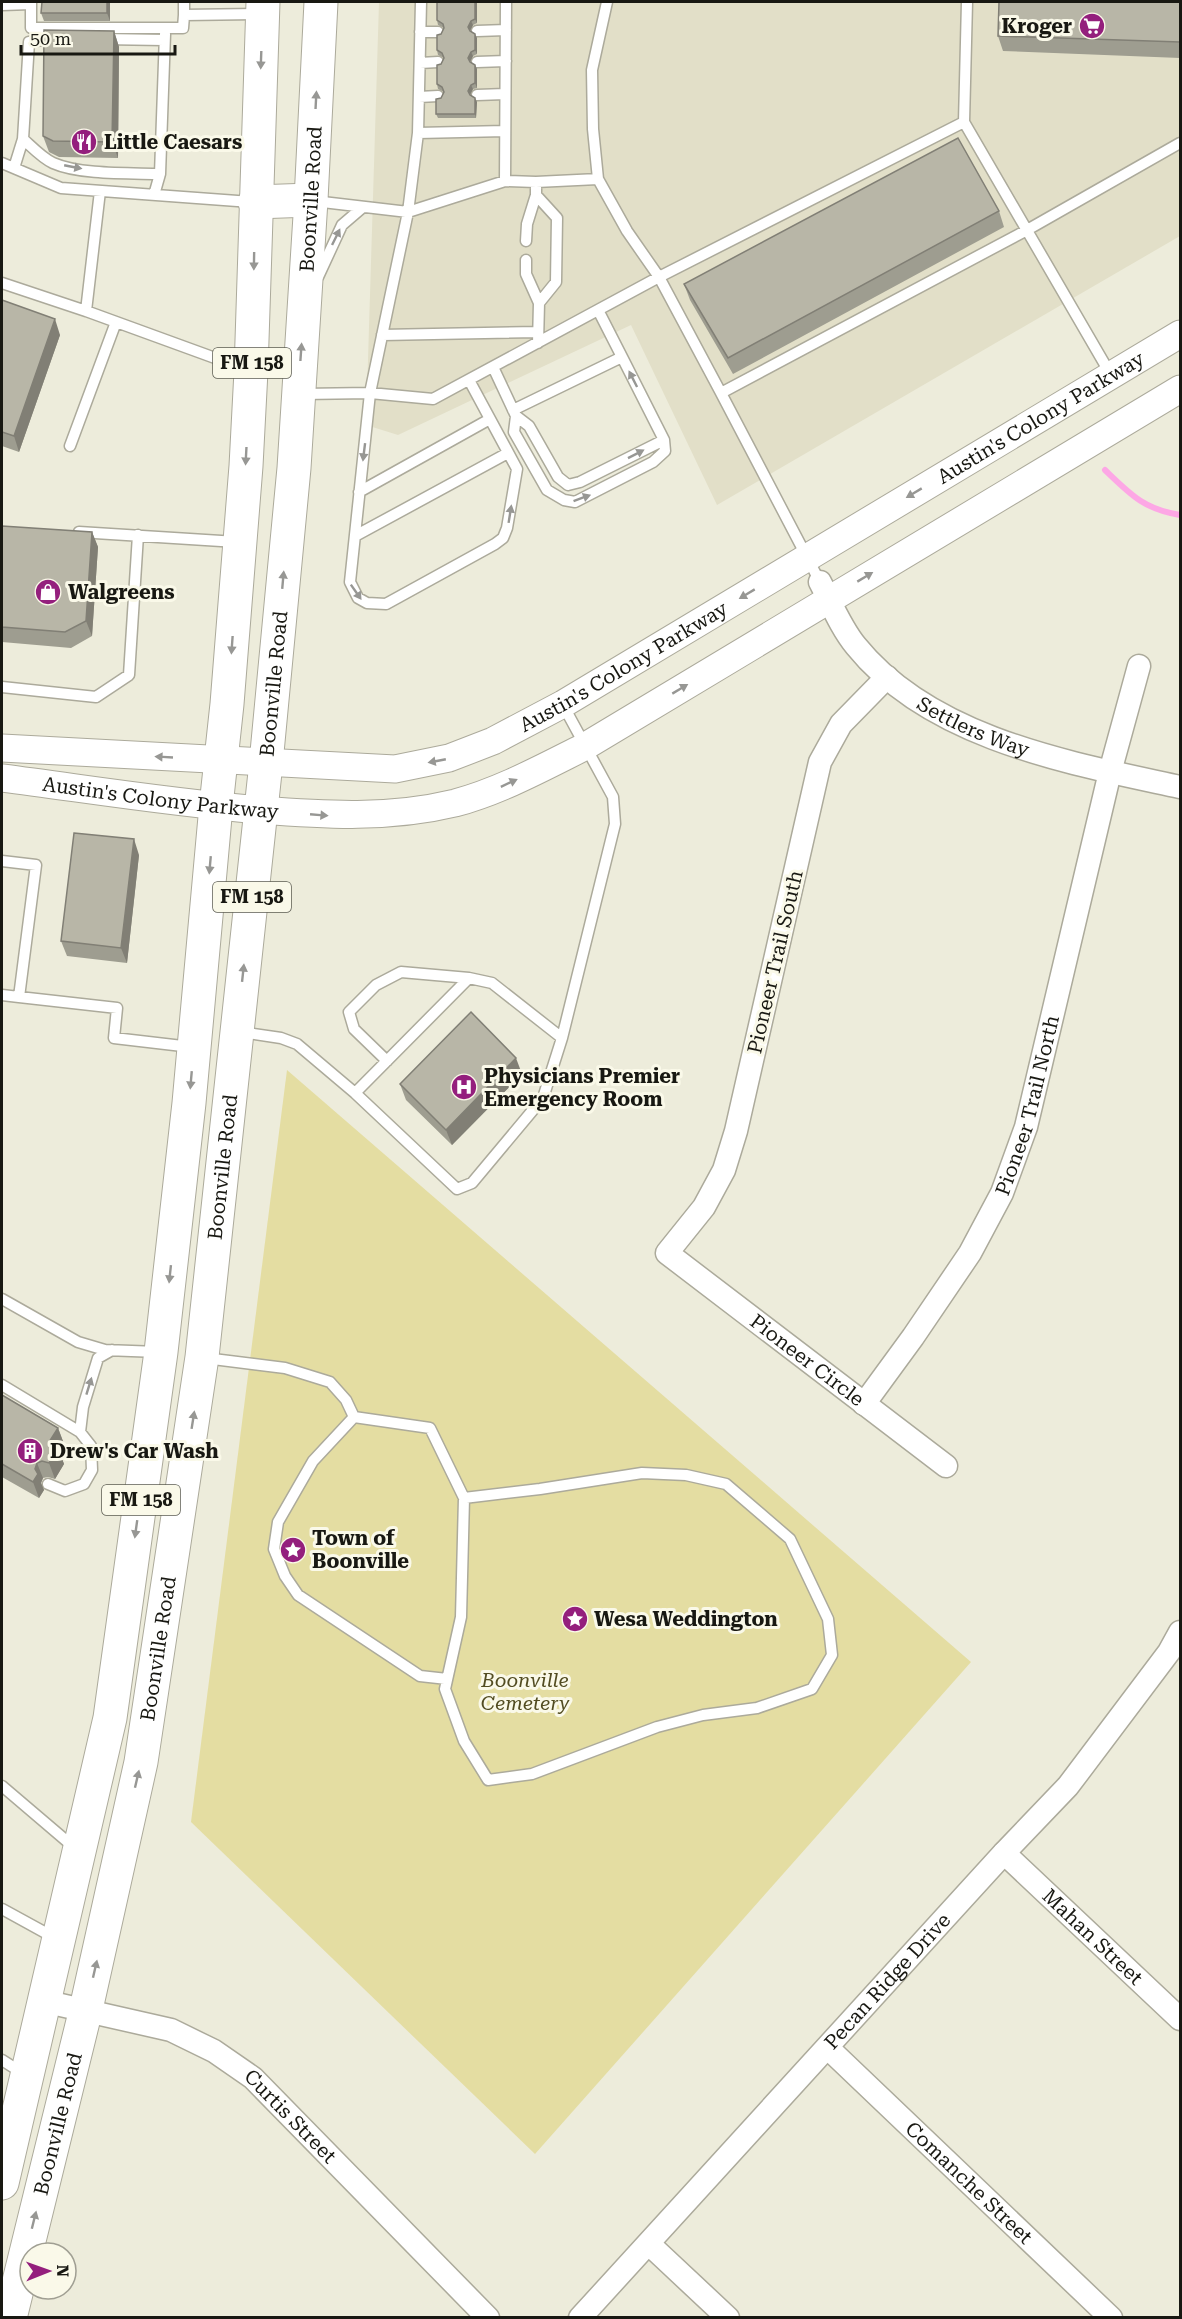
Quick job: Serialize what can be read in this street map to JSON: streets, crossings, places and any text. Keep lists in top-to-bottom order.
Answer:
{
  "streets": {
    "main road": ["Boonville Road", "FM 158"],
    "street": [
      "Austin's Colony Parkway",
      "Settlers Way",
      "Pioneer Trail South",
      "Pioneer Trail North",
      "Pioneer Circle",
      "Mahan Street",
      "Pecan Ridge Drive",
      "Curtis Street",
      "Comanche Street"
    ]
  },
  "crossings": [
    ["Boonville Road", "Austin's Colony Parkway"],
    ["Boonville Road", "Curtis Street"],
    ["Austin's Colony Parkway", "Settlers Way"],
    ["Settlers Way", "Pioneer Trail South"],
    ["Settlers Way", "Pioneer Trail North"],
    ["Pioneer Trail South", "Pioneer Circle"],
    ["Pioneer Trail North", "Pioneer Circle"],
    ["Mahan Street", "Pecan Ridge Drive"],
    ["Pecan Ridge Drive", "Comanche Street"]
  ],
  "parks": ["Boonville Cemetery"],
  "places": {
    "supermarket": ["Kroger"],
    "restaurant": ["Little Caesars"],
    "shop": ["Walgreens"],
    "hospital": ["Physicians Premier Emergency Room"],
    "building": ["Drew's Car Wash"],
    "place": ["Town of Boonville", "Wesa Weddington"]
  },
  "scale_bar": "50 m",
  "north": "right"
}
